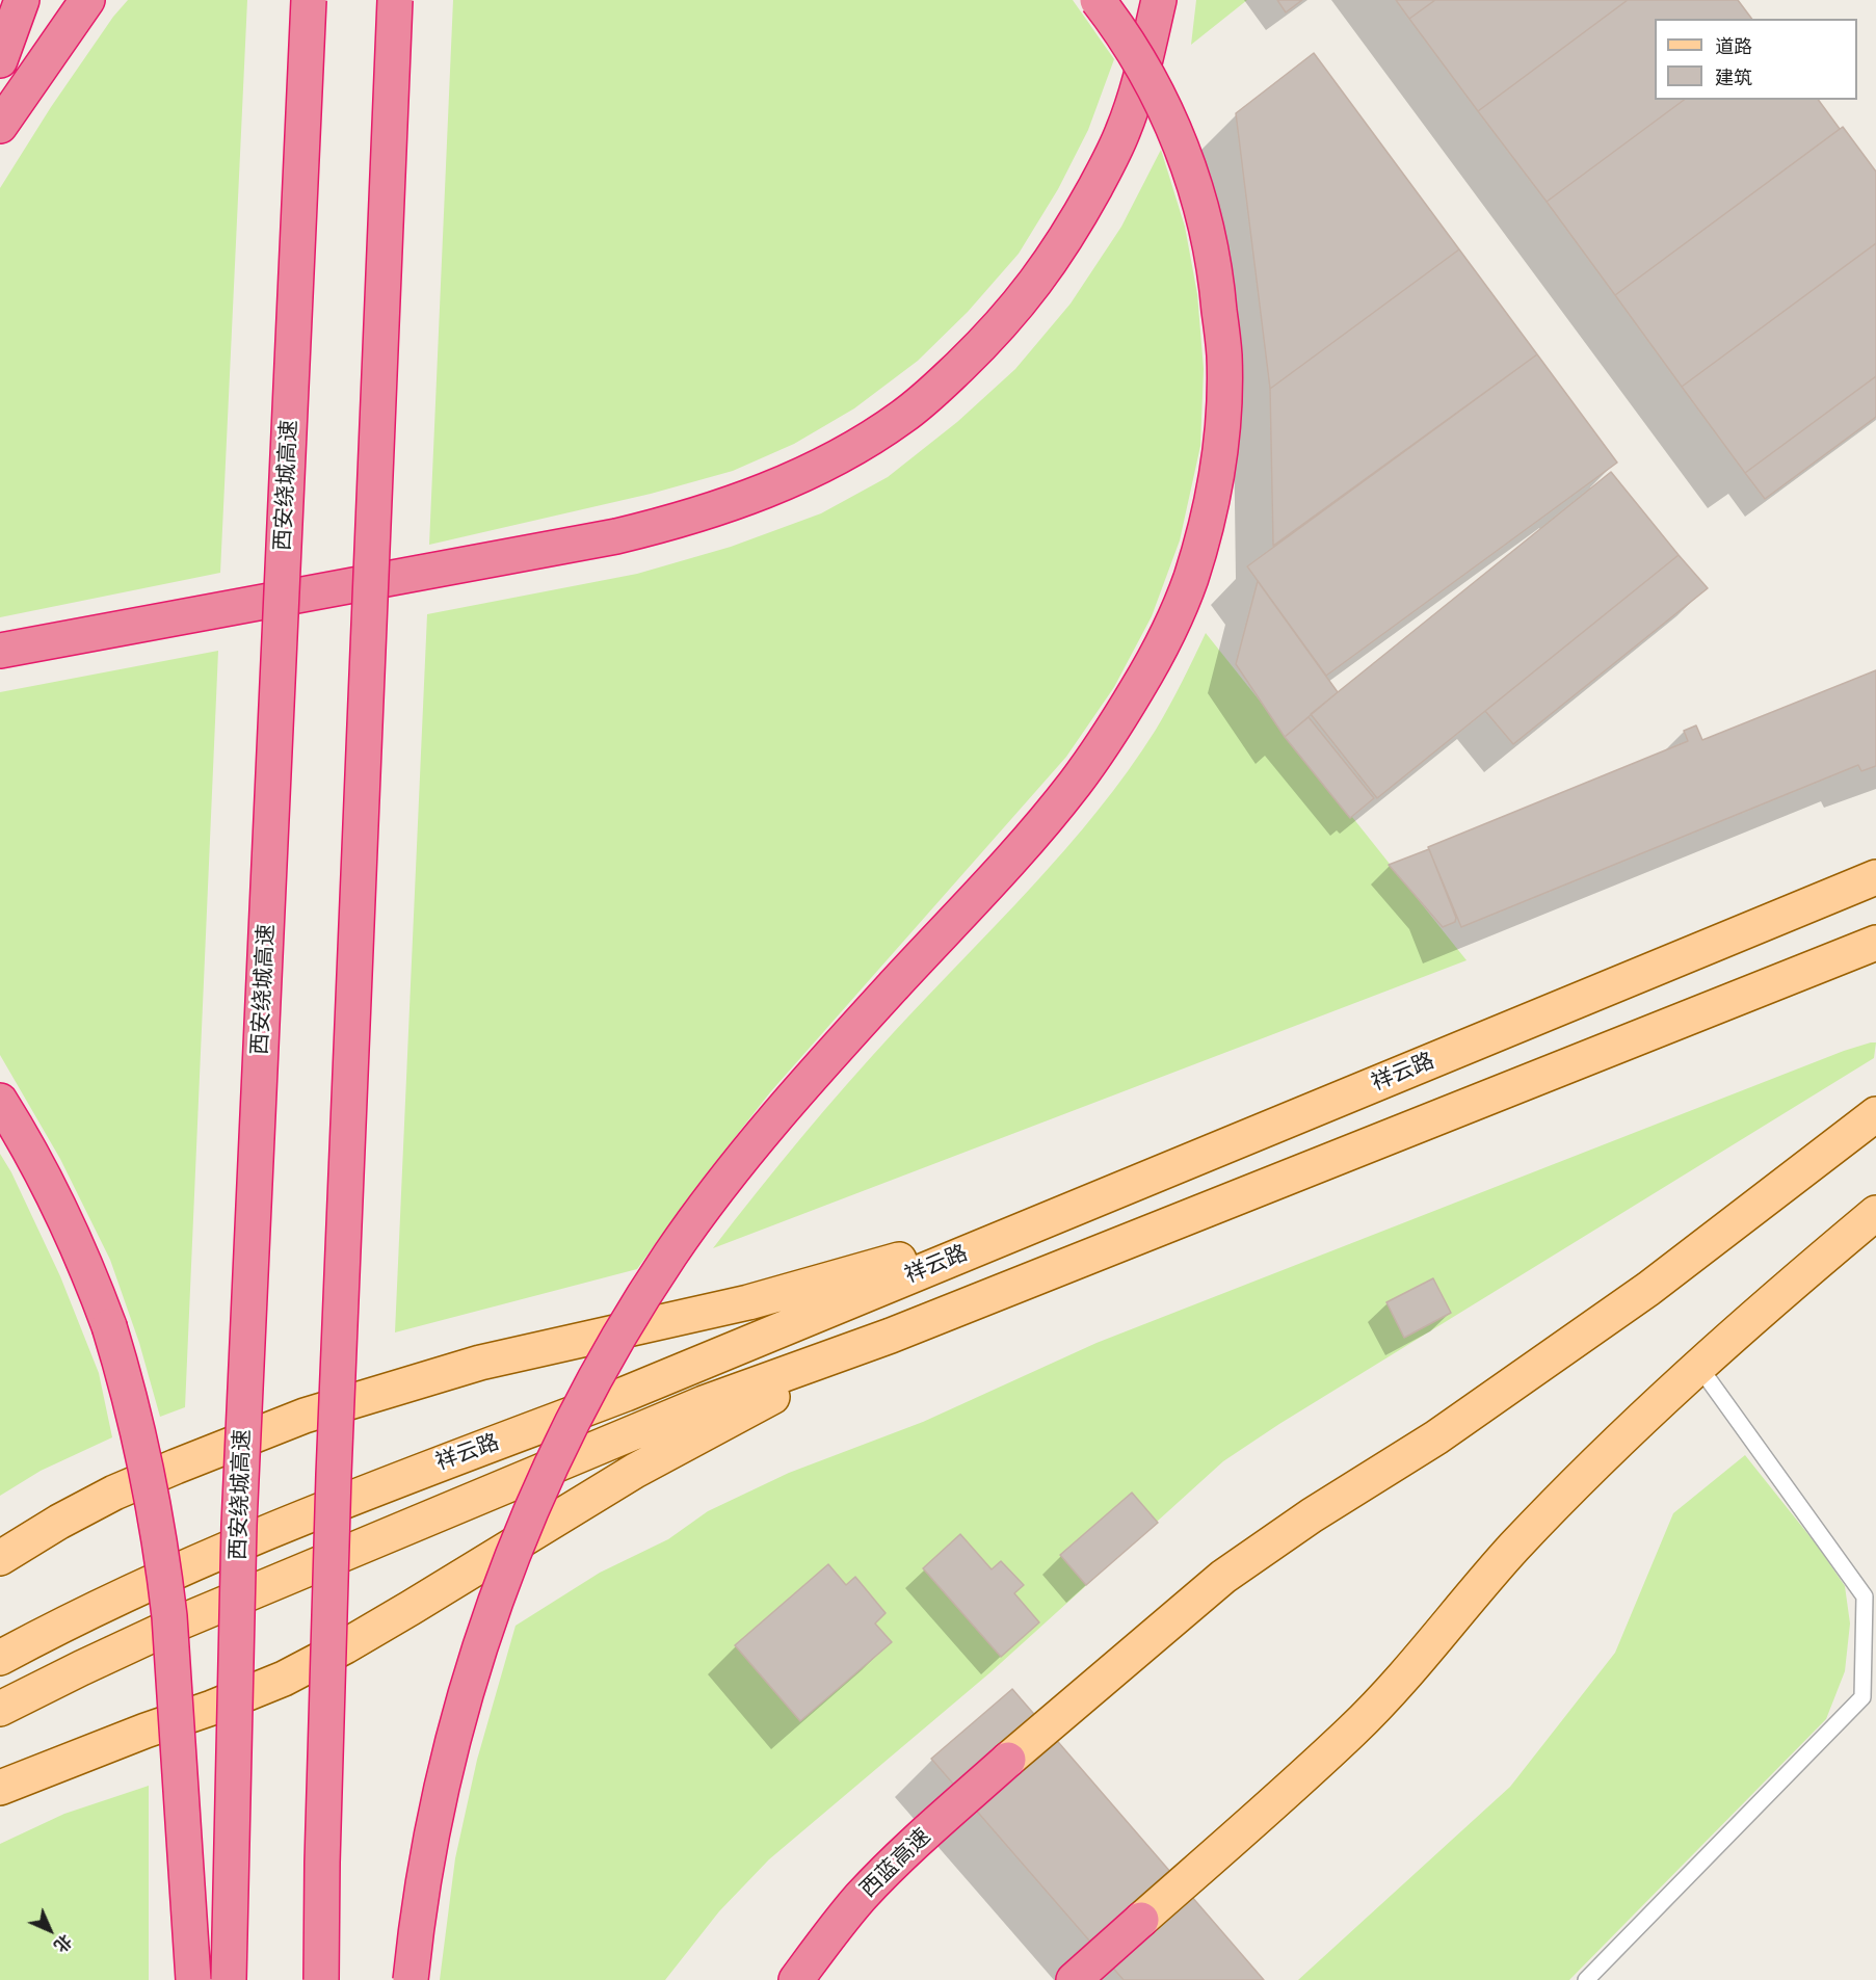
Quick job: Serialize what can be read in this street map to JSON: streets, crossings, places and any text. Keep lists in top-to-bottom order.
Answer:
{
  "streets": {
    "highway": ["西安绕城高速", "西蓝高速"],
    "main road": ["祥云路"]
  },
  "legend": ["道路", "建筑"],
  "north": "bottom right"
}
